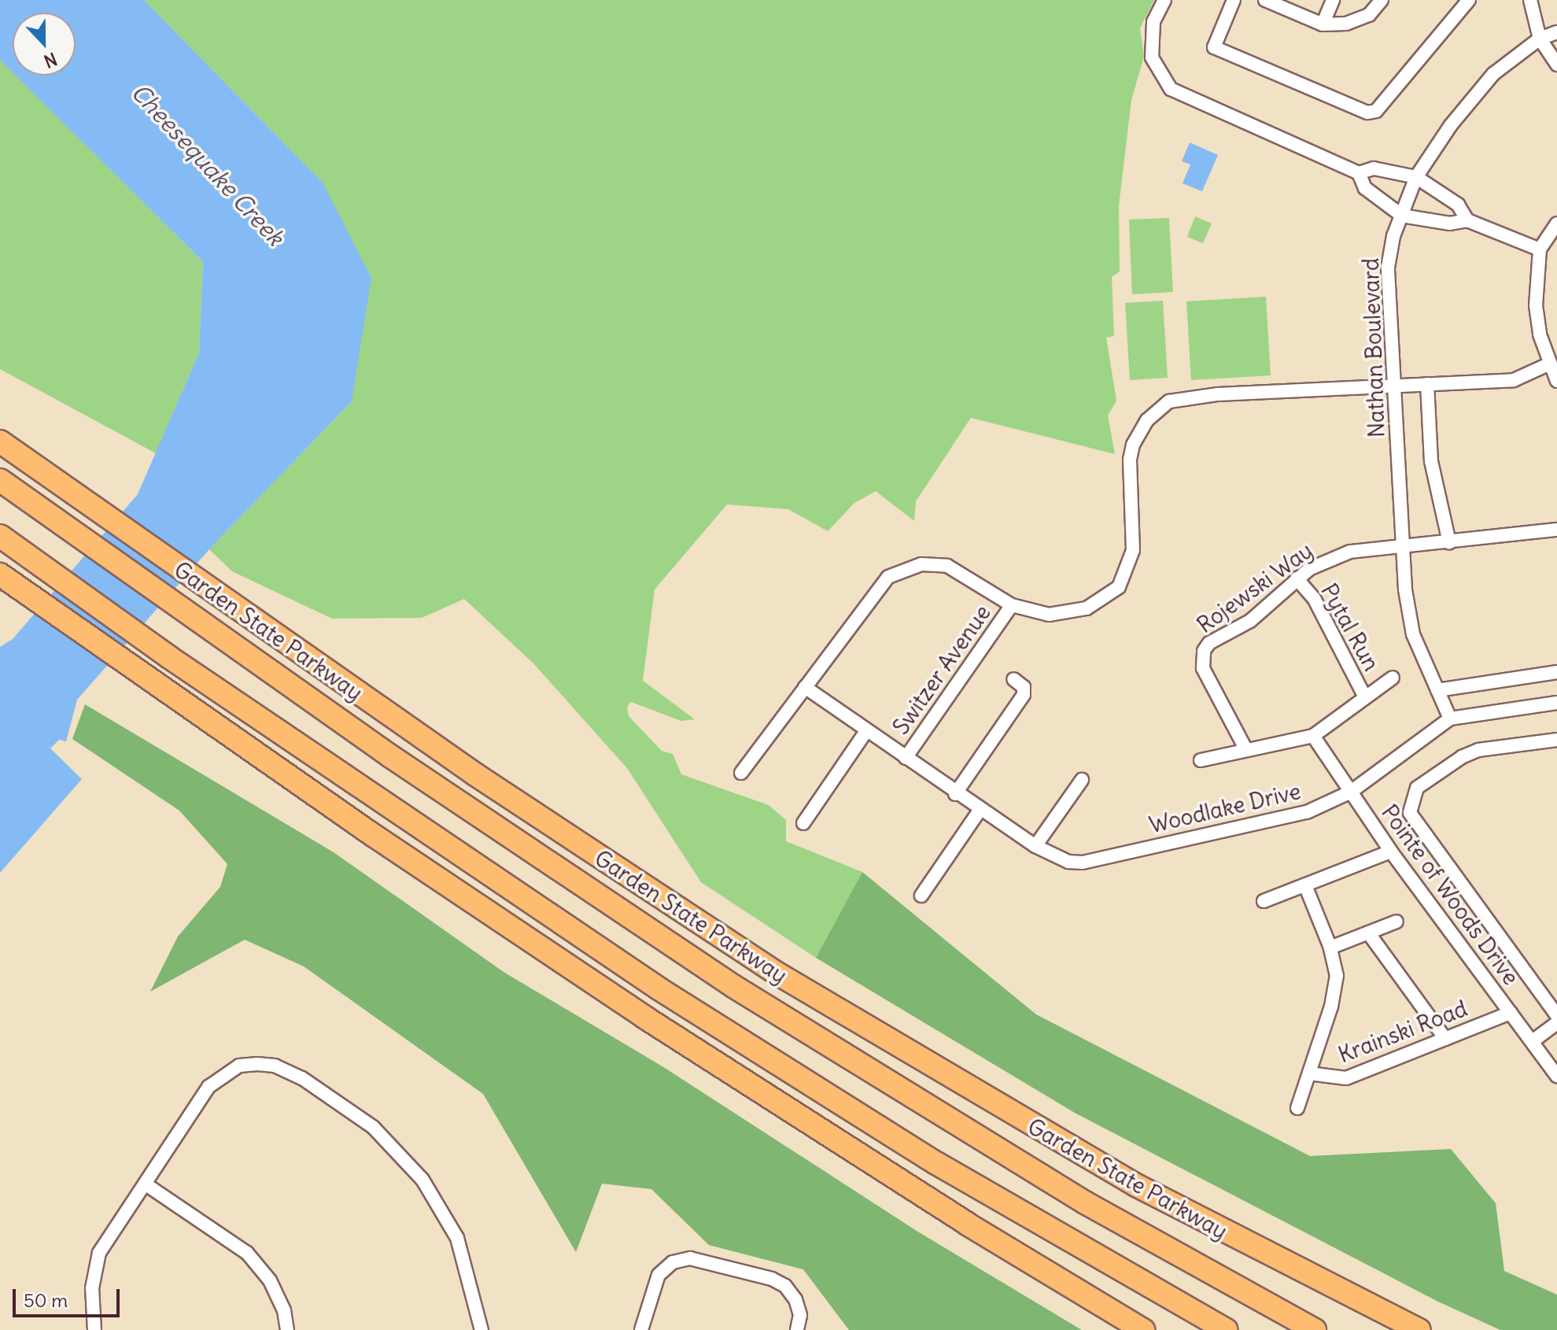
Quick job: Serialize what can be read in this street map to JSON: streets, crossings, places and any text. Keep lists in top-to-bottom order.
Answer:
{
  "streets": {
    "highway": ["Garden State Parkway"],
    "street": [
      "Nathan Boulevard",
      "Rojewski Way",
      "Pytal Run",
      "Switzer Avenue",
      "Woodlake Drive",
      "Pointe of Woods Drive",
      "Krainski Road"
    ]
  },
  "crossings": [
    ["Nathan Boulevard", "Rojewski Way"],
    ["Nathan Boulevard", "Woodlake Drive"],
    ["Rojewski Way", "Pytal Run"],
    ["Switzer Avenue", "Woodlake Drive"],
    ["Woodlake Drive", "Pointe of Woods Drive"],
    ["Pointe of Woods Drive", "Krainski Road"]
  ],
  "water": ["Cheesequake Creek"],
  "scale_bar": "50 m",
  "north": "bottom"
}
